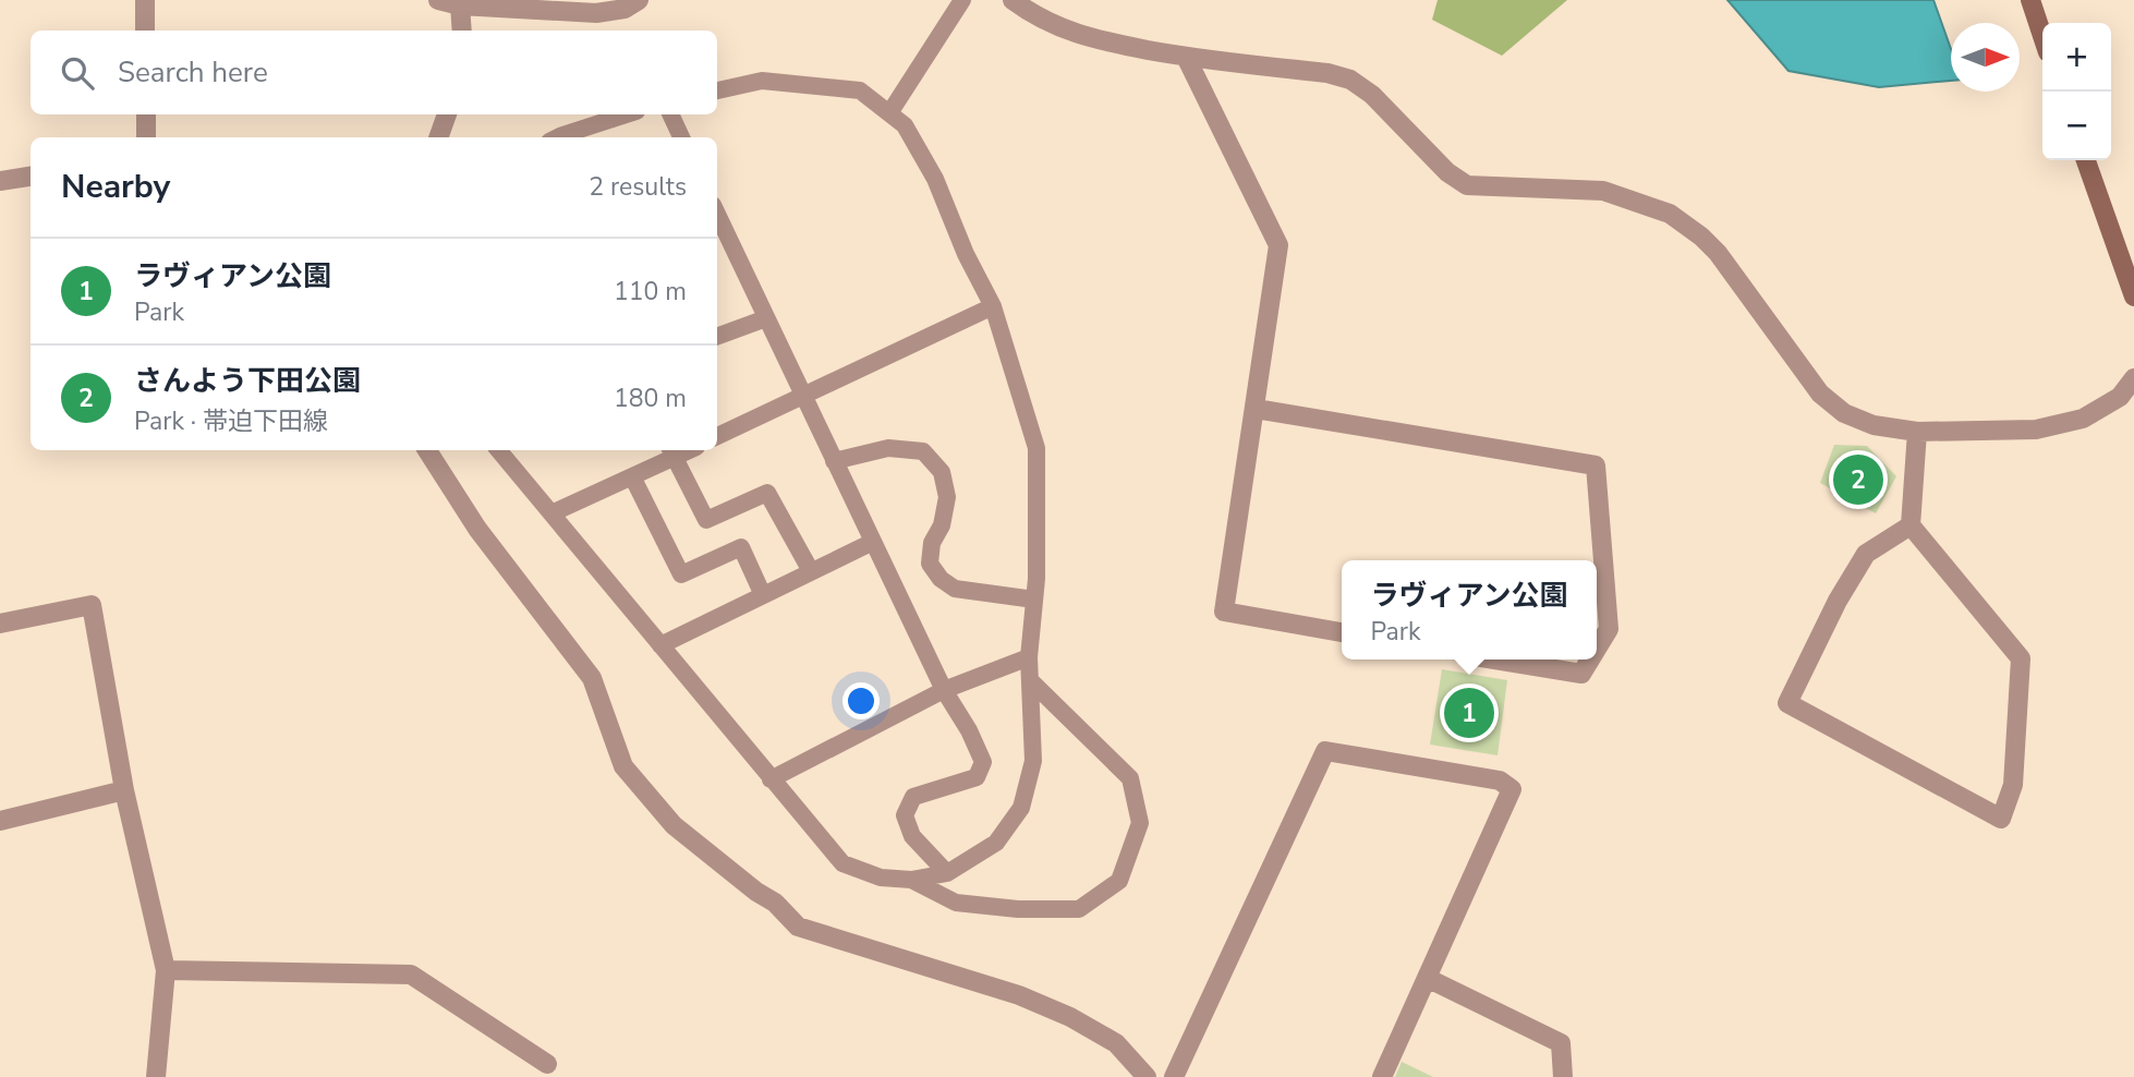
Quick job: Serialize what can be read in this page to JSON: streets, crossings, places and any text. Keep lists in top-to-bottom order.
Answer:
{
  "north": "right",
  "page": {
    "map_buttons": ["+", "−"],
    "search": "Search here",
    "heading": ["Nearby", "2 results"],
    "list": [
      {
        "mark": "1",
        "name": "ラヴィアン公園",
        "note": "Park",
        "value": "110 m"
      },
      {
        "mark": "2",
        "name": "さんよう下田公園",
        "note": "Park · 帯迫下田線",
        "value": "180 m"
      }
    ],
    "pins": ["2", "1"],
    "popup": ["ラヴィアン公園", "Park"]
  }
}
